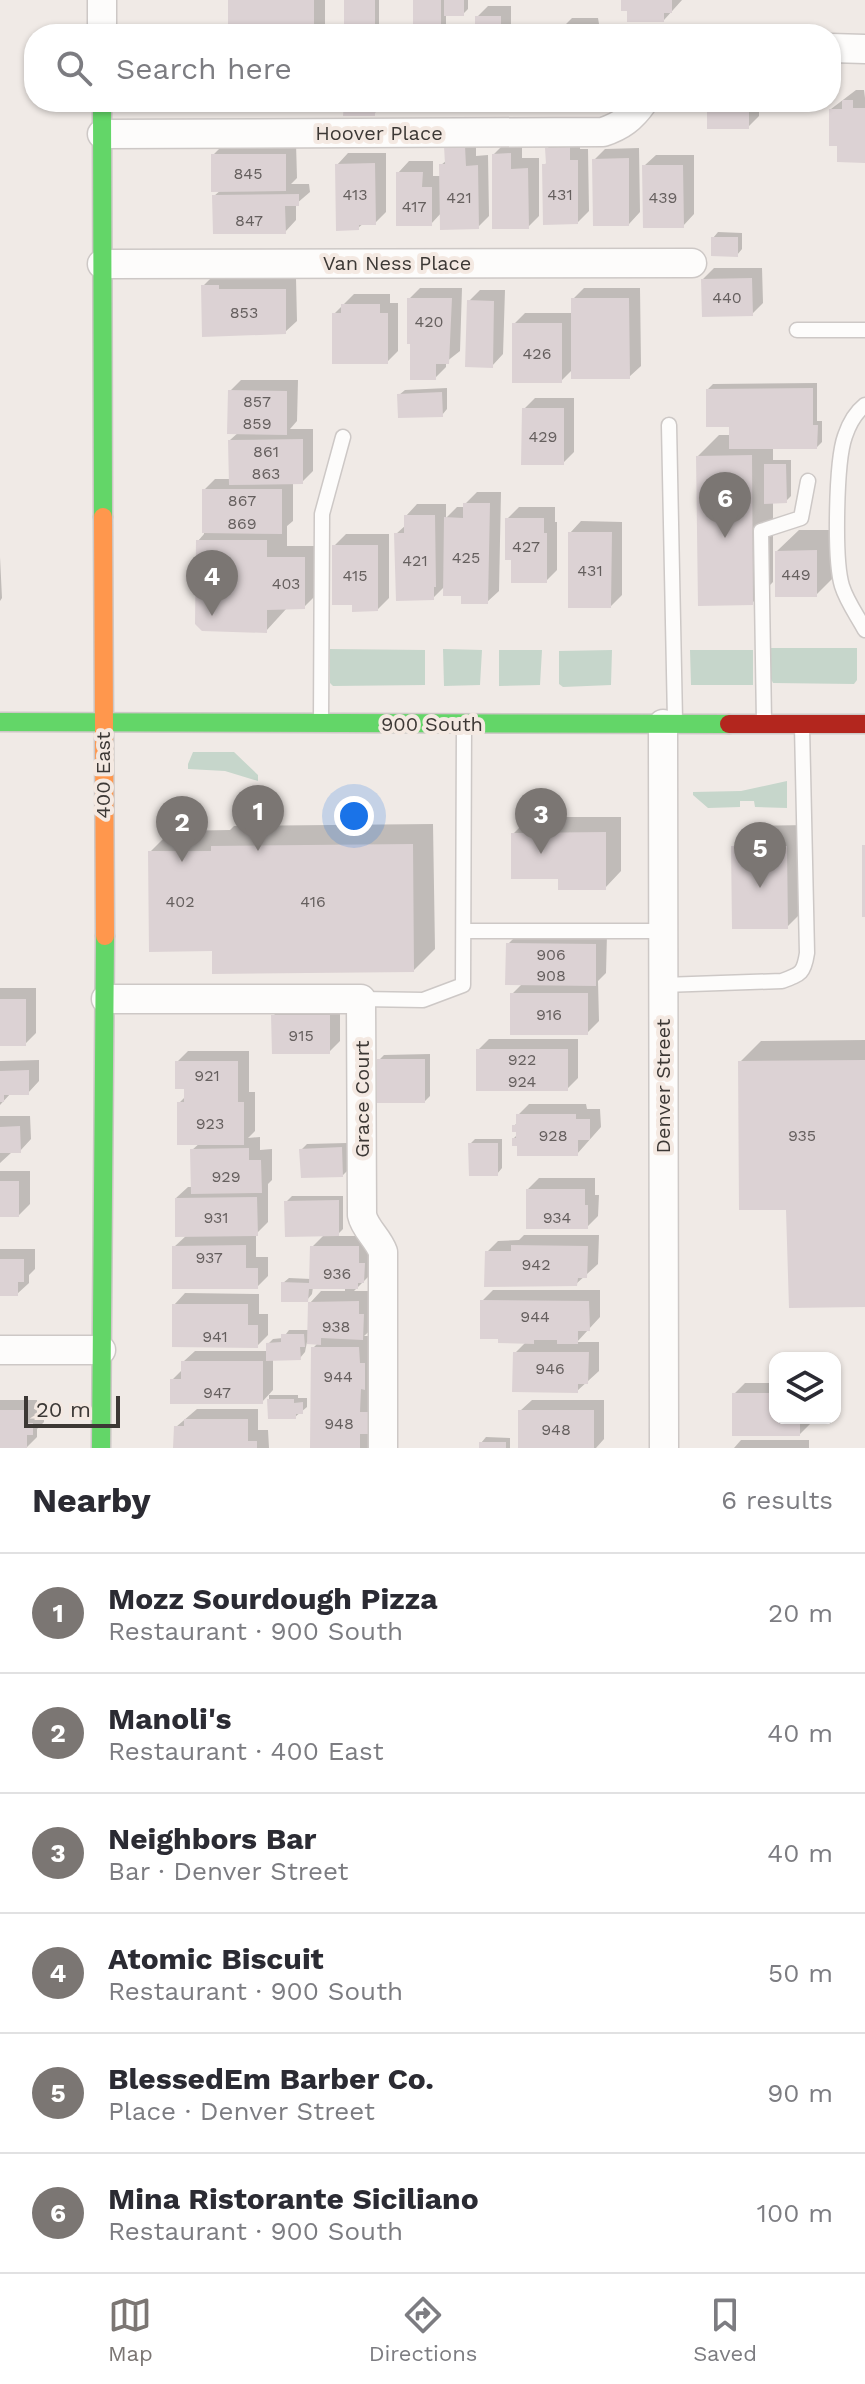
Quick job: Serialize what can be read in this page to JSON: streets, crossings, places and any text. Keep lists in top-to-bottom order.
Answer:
{
  "streets": {
    "street": [
      "Hoover Place",
      "Van Ness Place",
      "900 South",
      "400 East",
      "Denver Street",
      "Grace Court"
    ]
  },
  "crossings": [
    ["Hoover Place", "400 East"],
    ["Van Ness Place", "400 East"],
    ["900 South", "400 East"],
    ["900 South", "Denver Street"]
  ],
  "house_numbers": [
    "845",
    "413",
    "431",
    "421",
    "439",
    "417",
    "847",
    "440",
    "853",
    "420",
    "426",
    "857",
    "859",
    "429",
    "861",
    "863",
    "867",
    "869",
    "427",
    "425",
    "421",
    "431",
    "449",
    "415",
    "403",
    "402",
    "416",
    "906",
    "908",
    "916",
    "915",
    "922",
    "921",
    "924",
    "923",
    "928",
    "935",
    "929",
    "931",
    "934",
    "937",
    "942",
    "936",
    "944",
    "938",
    "941",
    "946",
    "944",
    "947",
    "948",
    "948"
  ],
  "scale_bar": "20 m",
  "page": {
    "search": "Search here",
    "pins": [
      "6",
      "4",
      "1",
      "3",
      "2",
      "5"
    ],
    "scale": "20 m",
    "heading": ["Nearby", "6 results"],
    "list": [
      {
        "mark": "1",
        "name": "Mozz Sourdough Pizza",
        "note": "Restaurant · 900 South",
        "value": "20 m"
      },
      {
        "mark": "2",
        "name": "Manoli's",
        "note": "Restaurant · 400 East",
        "value": "40 m"
      },
      {
        "mark": "3",
        "name": "Neighbors Bar",
        "note": "Bar · Denver Street",
        "value": "40 m"
      },
      {
        "mark": "4",
        "name": "Atomic Biscuit",
        "note": "Restaurant · 900 South",
        "value": "50 m"
      },
      {
        "mark": "5",
        "name": "BlessedEm Barber Co.",
        "note": "Place · Denver Street",
        "value": "90 m"
      },
      {
        "mark": "6",
        "name": "Mina Ristorante Siciliano",
        "note": "Restaurant · 900 South",
        "value": "100 m"
      }
    ],
    "nav": ["Map", "Directions", "Saved"]
  }
}
